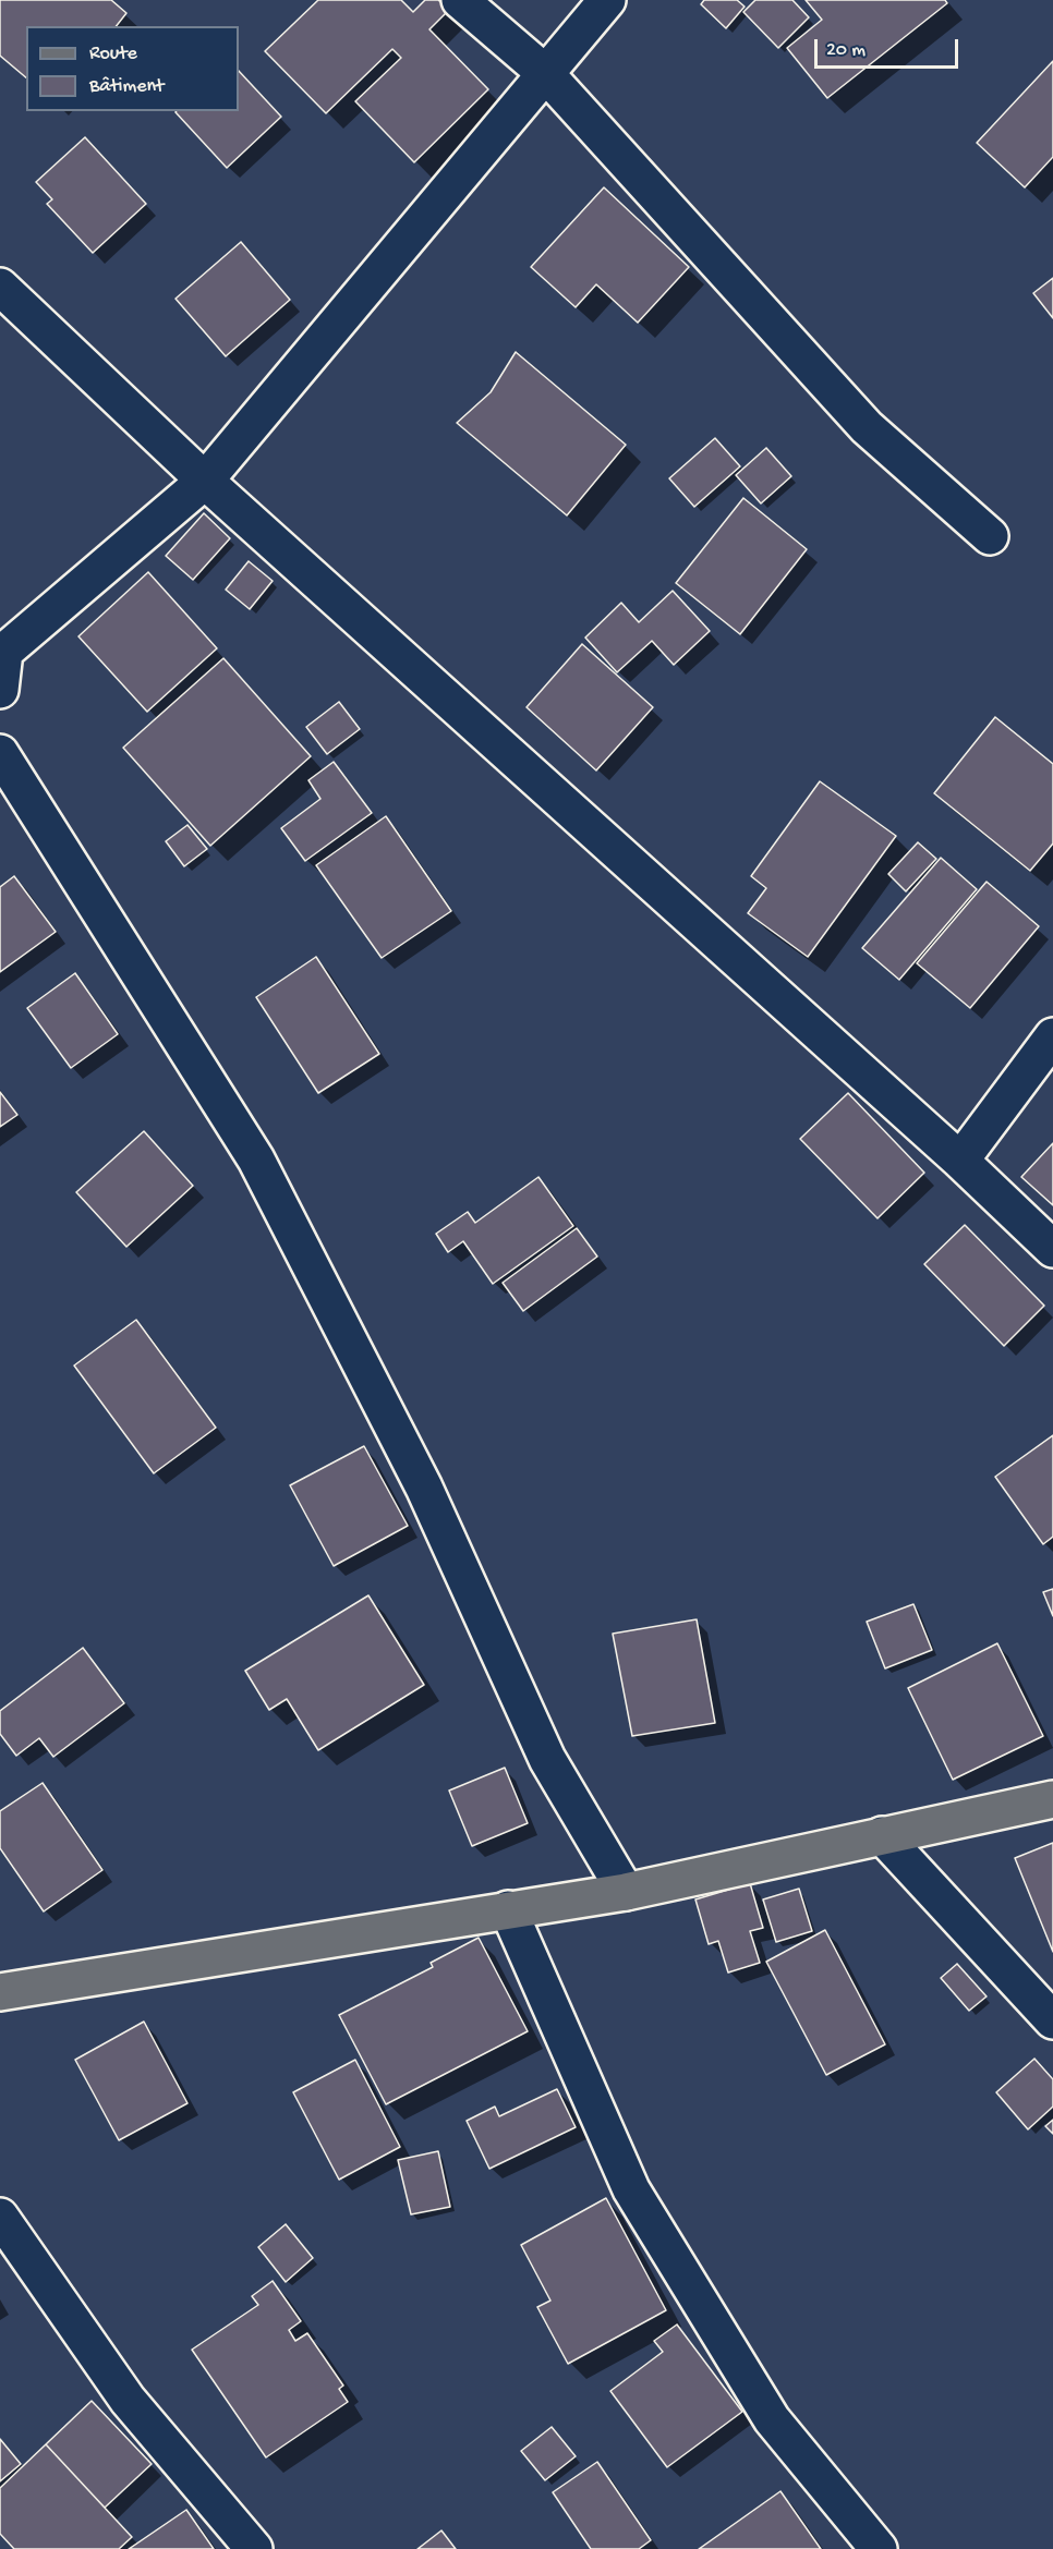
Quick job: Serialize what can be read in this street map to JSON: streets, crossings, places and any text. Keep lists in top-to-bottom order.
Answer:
{
  "legend": ["Route", "Bâtiment"],
  "scale_bar": "20 m"
}
